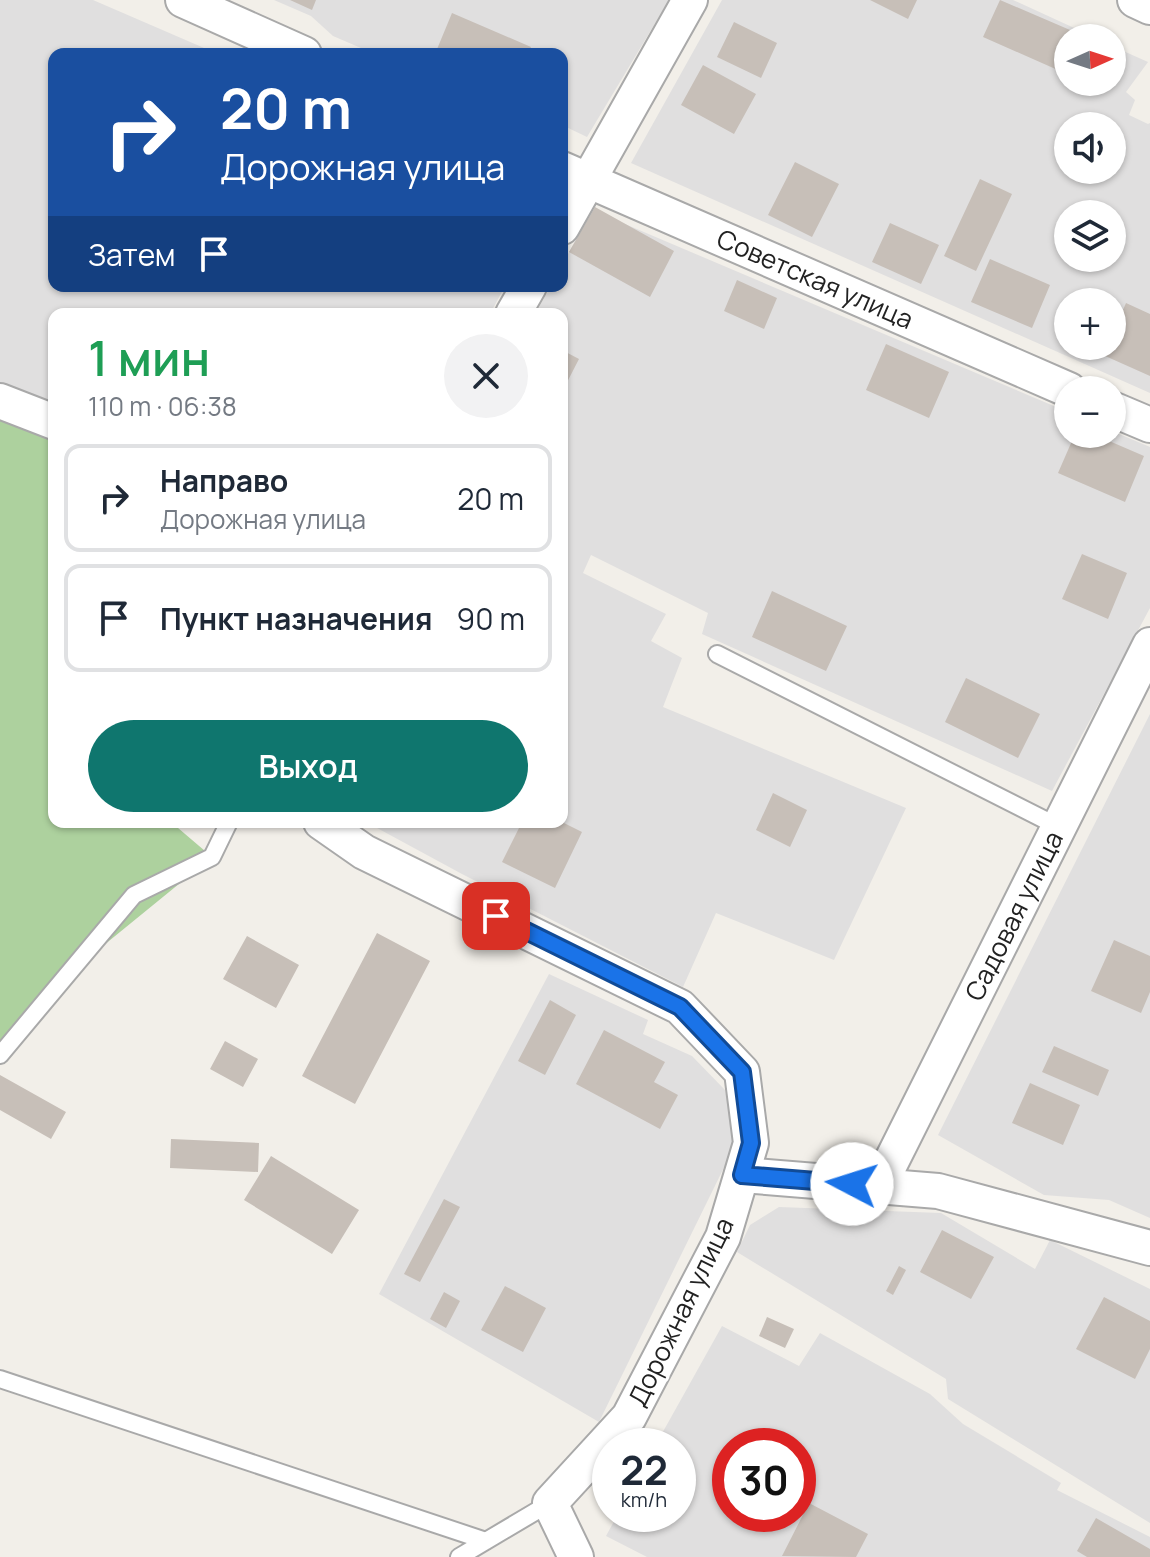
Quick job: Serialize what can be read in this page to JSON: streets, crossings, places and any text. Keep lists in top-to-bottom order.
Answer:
{
  "streets": {
    "street": ["Советская улица", "Садовая улица", "Дорожная улица"]
  },
  "north": "right",
  "page": {
    "map_buttons": ["+", "−"],
    "turn": ["20 m", "Дорожная улица"],
    "then": "Затем",
    "heading": ["1 мин", "110 m · 06:38"],
    "list": [
      {
        "name": "Направо",
        "note": "Дорожная улица",
        "value": "20 m"
      },
      {
        "name": "Пункт назначения",
        "value": "90 m"
      }
    ],
    "buttons": "Выход",
    "speed": "22 km/h",
    "limit": "30"
  }
}
